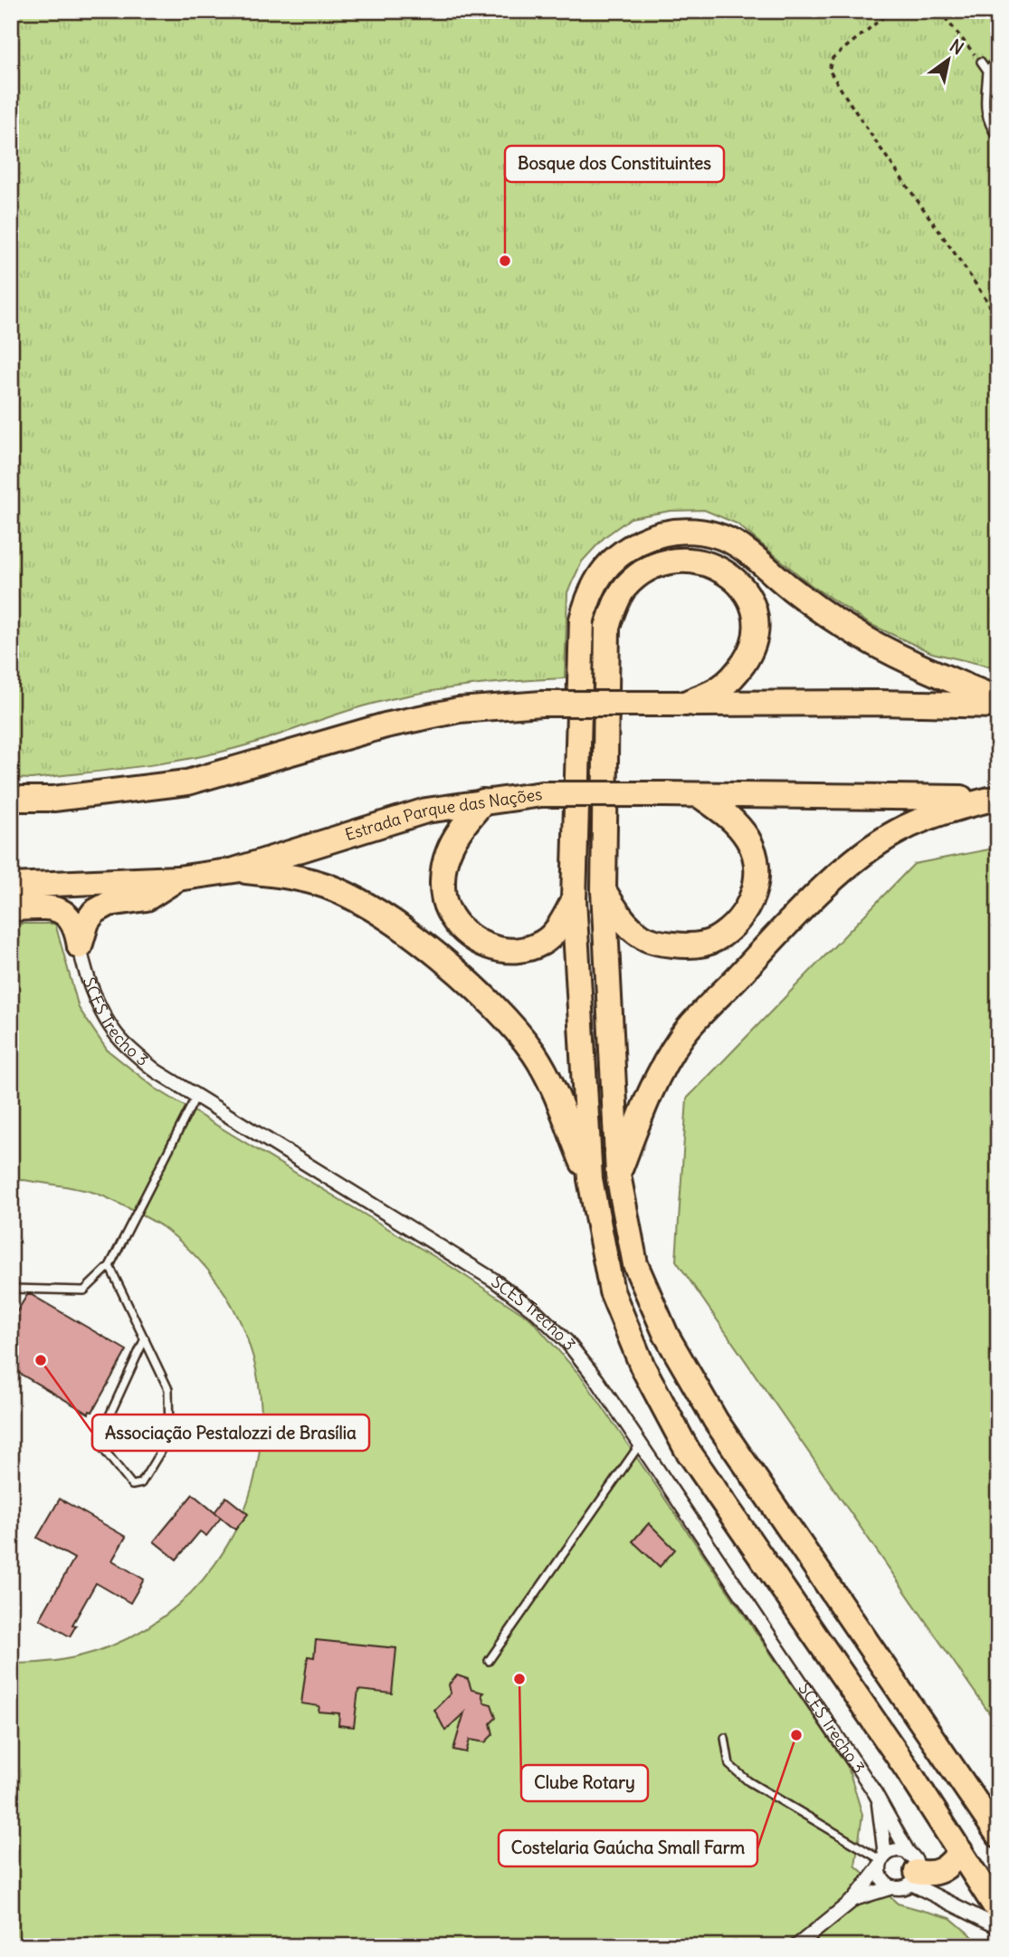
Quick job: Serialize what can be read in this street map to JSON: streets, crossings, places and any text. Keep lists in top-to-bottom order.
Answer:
{
  "streets": {
    "highway": ["Estrada Parque das Nações"],
    "street": ["SCES Trecho 3"]
  },
  "places": [
    "Bosque dos Constituintes",
    "Associação Pestalozzi de Brasília",
    "Clube Rotary",
    "Costelaria Gaúcha Small Farm"
  ],
  "north": "top right"
}
